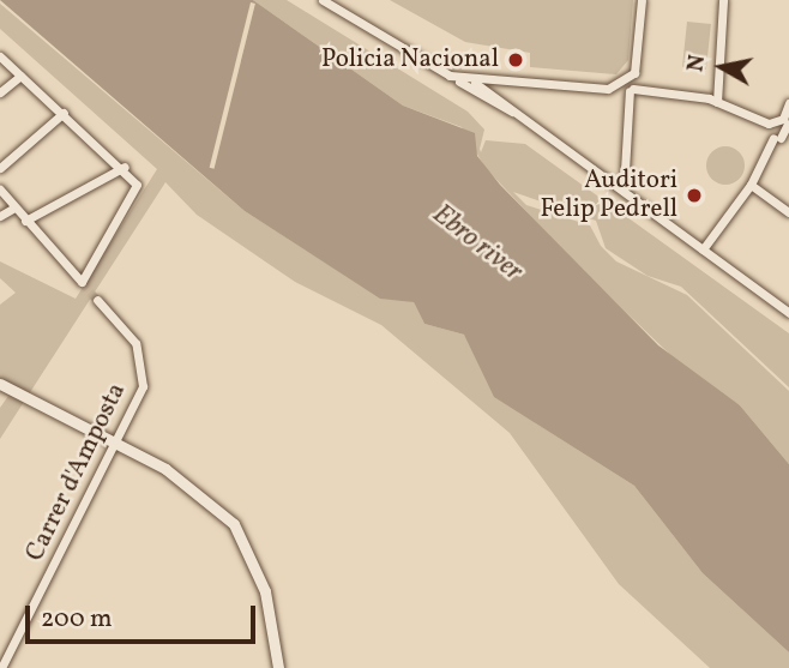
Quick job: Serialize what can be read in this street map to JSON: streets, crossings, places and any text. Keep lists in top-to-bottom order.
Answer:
{
  "streets": {
    "street": ["Carrer d'Amposta"]
  },
  "water": ["Ebro river"],
  "places": ["Policia Nacional", "Auditori Felip Pedrell"],
  "scale_bar": "200 m",
  "north": "left"
}
